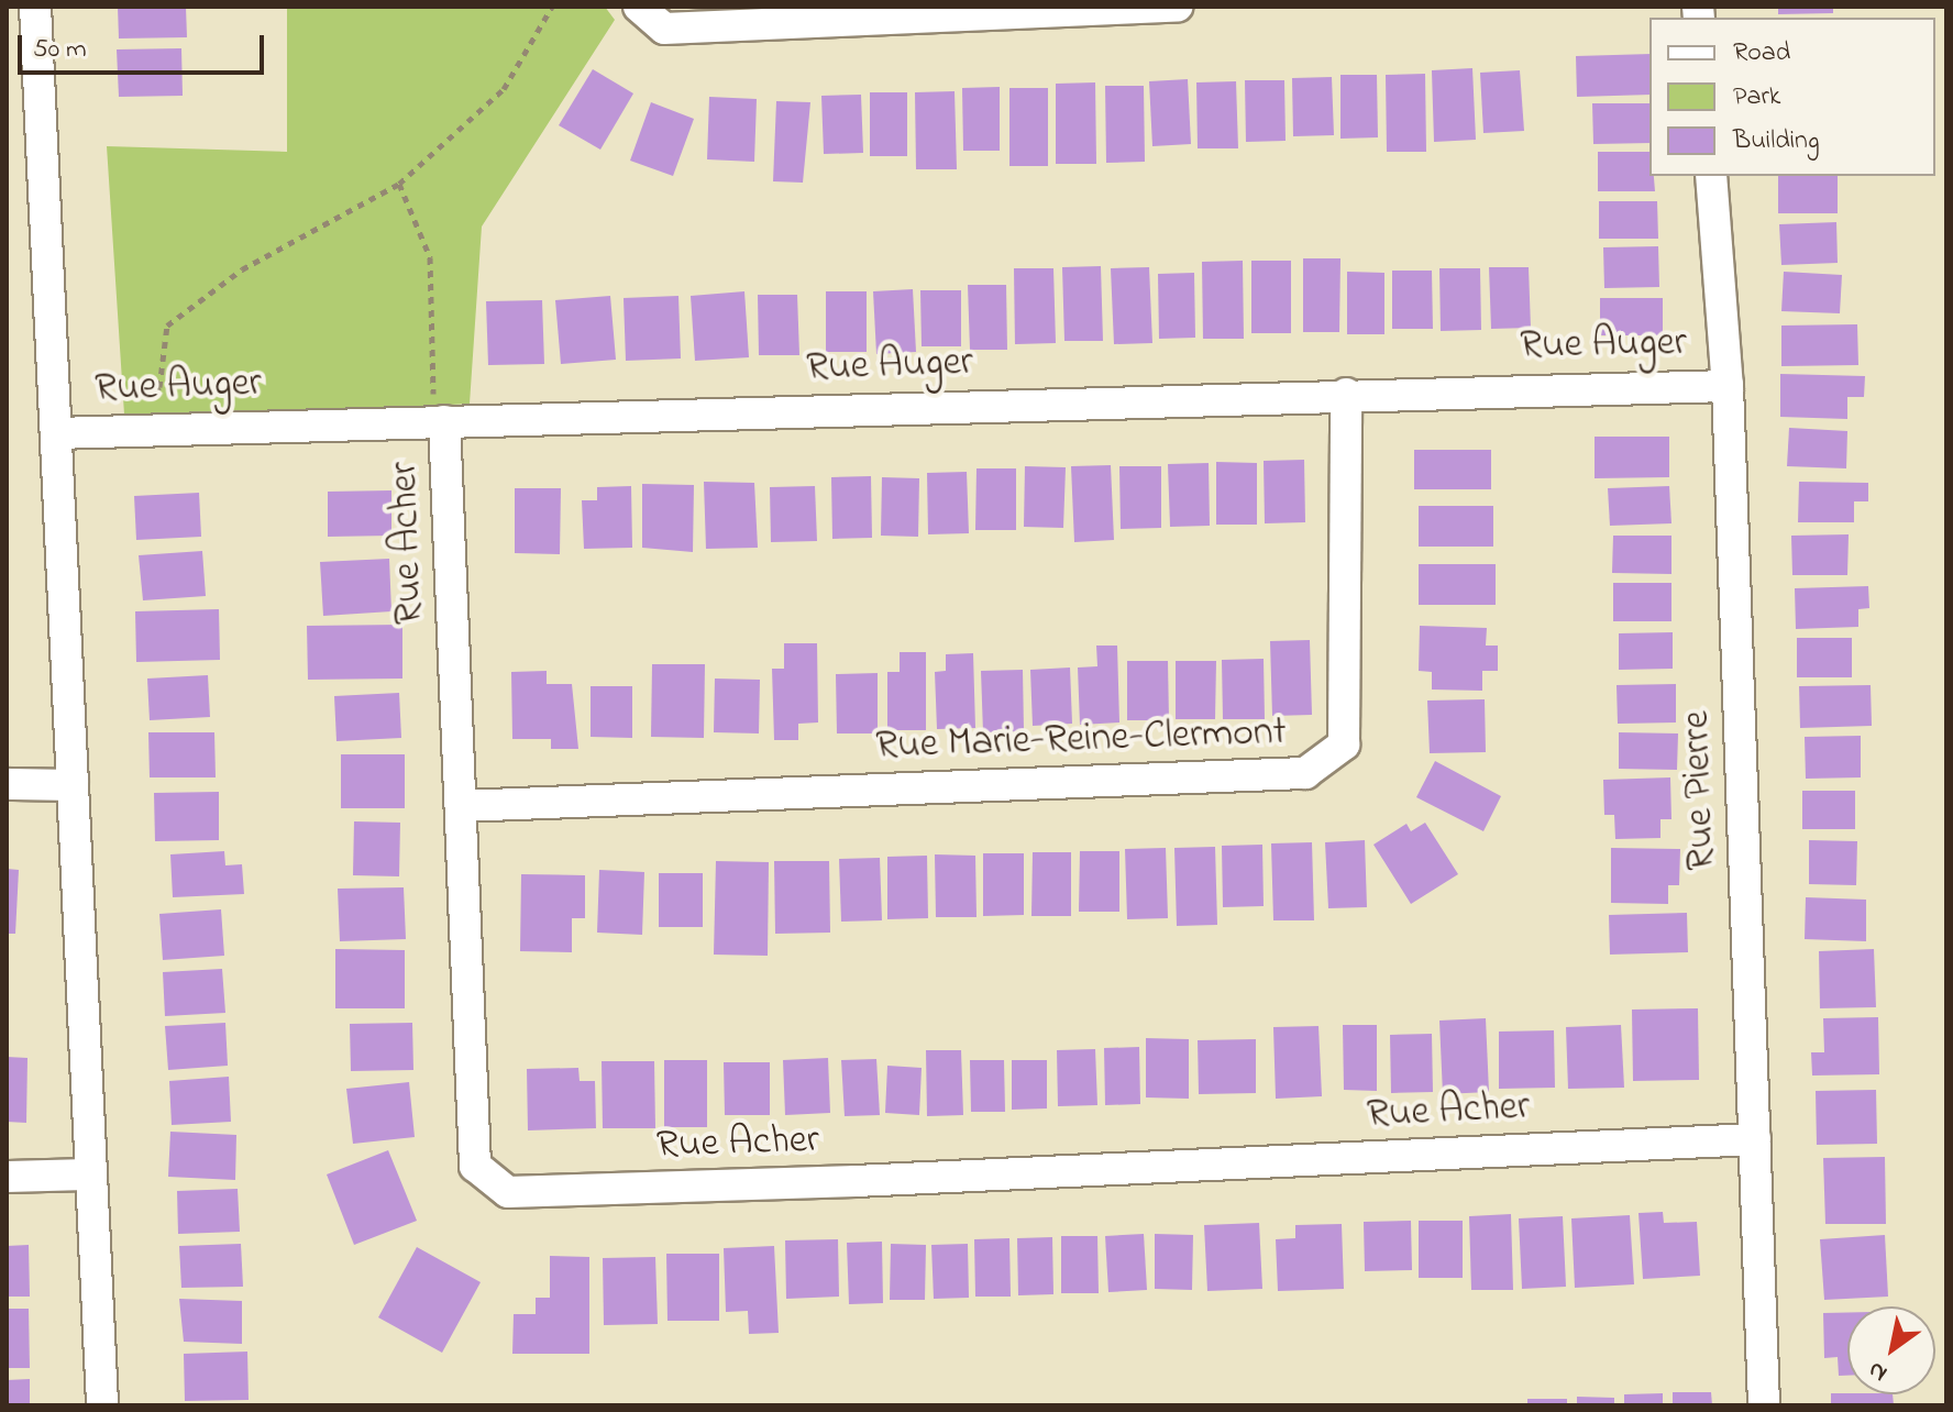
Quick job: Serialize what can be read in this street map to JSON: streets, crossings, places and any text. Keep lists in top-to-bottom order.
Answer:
{
  "streets": {
    "street": [
      "Rue Auger",
      "Rue Acher",
      "Rue Marie-Reine-Clermont",
      "Rue Pierre"
    ]
  },
  "crossings": [
    ["Rue Auger", "Rue Acher"],
    ["Rue Auger", "Rue Marie-Reine-Clermont"],
    ["Rue Auger", "Rue Pierre"],
    ["Rue Acher", "Rue Marie-Reine-Clermont"],
    ["Rue Acher", "Rue Pierre"]
  ],
  "legend": ["Road", "Park", "Building"],
  "scale_bar": "50 m",
  "north": "bottom left"
}
